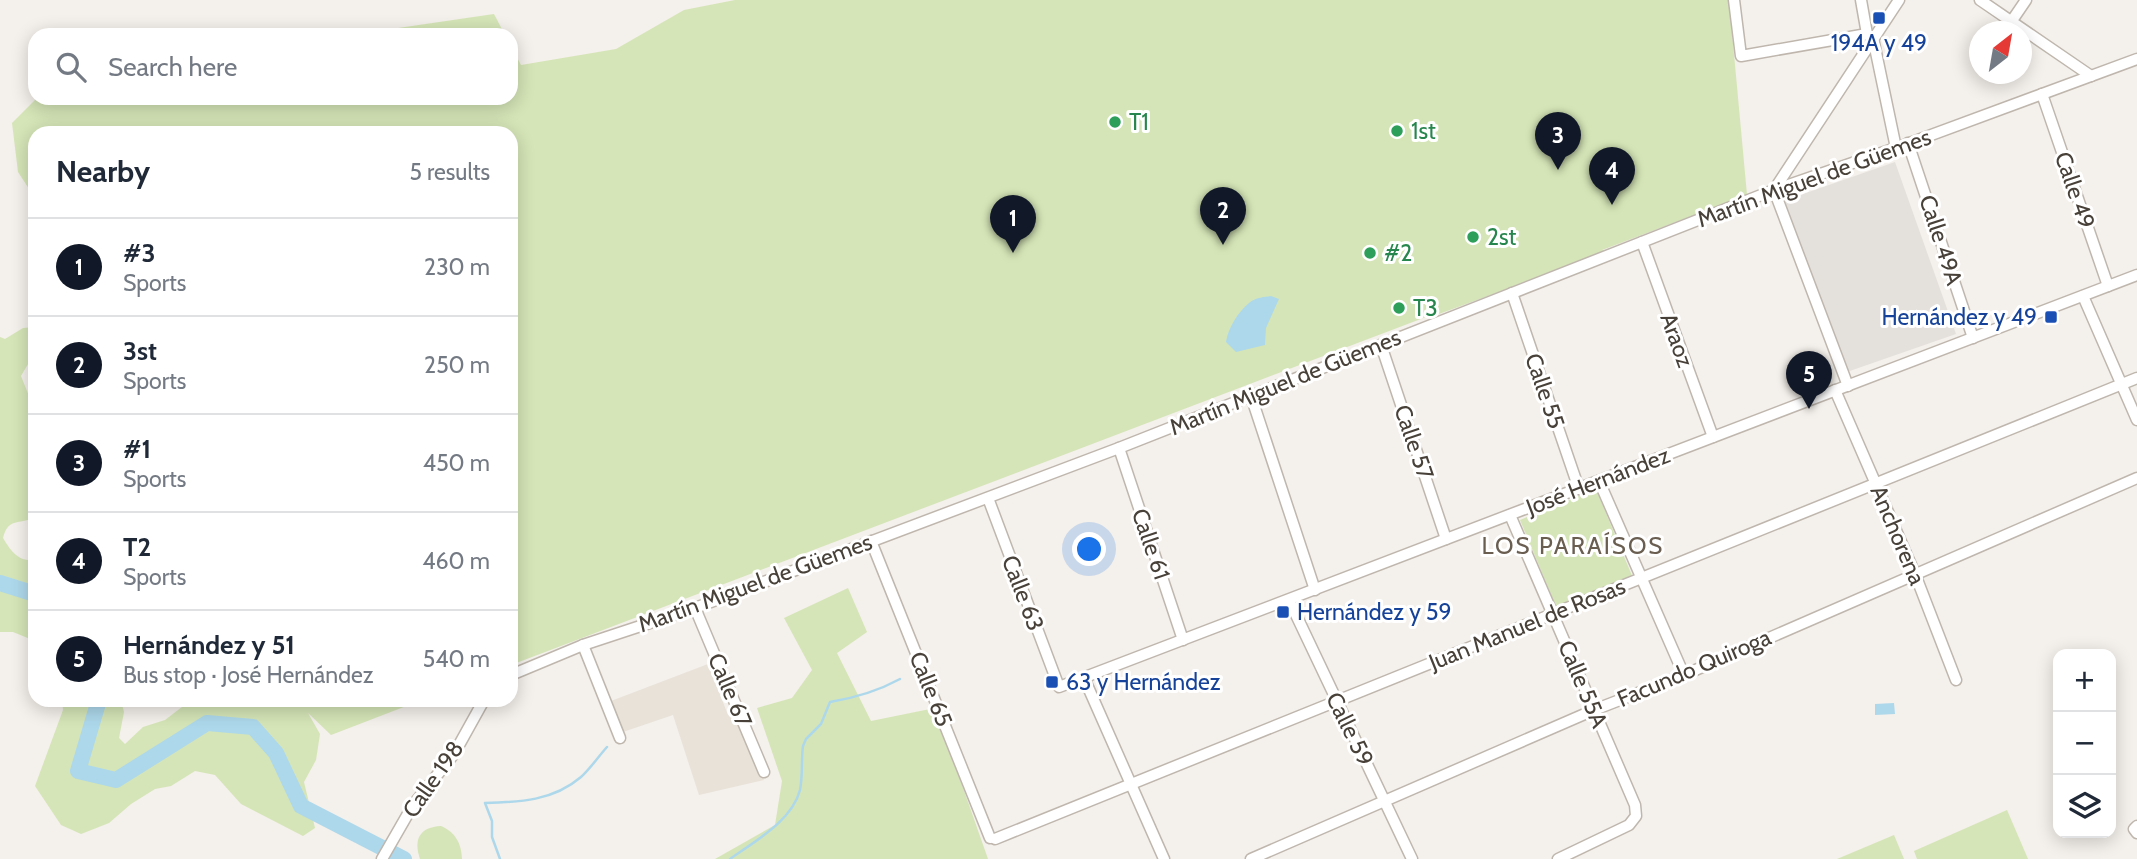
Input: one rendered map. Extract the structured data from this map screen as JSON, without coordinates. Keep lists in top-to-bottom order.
{
  "streets": {
    "street": [
      "Martín Miguel de Güemes",
      "Calle 49",
      "Calle 49A",
      "Araoz",
      "Calle 55",
      "Calle 57",
      "José Hernández",
      "Anchorena",
      "Calle 61",
      "Calle 63",
      "Juan Manuel de Rosas",
      "Facundo Quiroga",
      "Calle 55A",
      "Calle 65",
      "Calle 67",
      "Calle 59",
      "Calle 198"
    ]
  },
  "crossings": [
    ["Martín Miguel de Güemes", "Calle 49"],
    ["Martín Miguel de Güemes", "Calle 49A"],
    ["Martín Miguel de Güemes", "Araoz"],
    ["Martín Miguel de Güemes", "Calle 55"],
    ["Martín Miguel de Güemes", "Calle 57"],
    ["Martín Miguel de Güemes", "Calle 61"],
    ["Martín Miguel de Güemes", "Calle 63"],
    ["Martín Miguel de Güemes", "Calle 65"],
    ["Martín Miguel de Güemes", "Calle 67"],
    ["Calle 49", "José Hernández"],
    ["Calle 49A", "José Hernández"],
    ["Araoz", "José Hernández"],
    ["Calle 55", "José Hernández"],
    ["Calle 57", "José Hernández"],
    ["José Hernández", "Anchorena"],
    ["José Hernández", "Calle 61"],
    ["José Hernández", "Calle 63"],
    ["José Hernández", "Calle 55A"],
    ["José Hernández", "Calle 59"],
    ["Anchorena", "Juan Manuel de Rosas"],
    ["Anchorena", "Facundo Quiroga"],
    ["Juan Manuel de Rosas", "Calle 55A"],
    ["Juan Manuel de Rosas", "Calle 65"],
    ["Juan Manuel de Rosas", "Calle 59"],
    ["Facundo Quiroga", "Calle 55A"],
    ["Facundo Quiroga", "Calle 59"]
  ],
  "districts": ["LOS PARAÍSOS"],
  "places": {
    "transit": [
      "194A y 49",
      "Hernández y 49",
      "Hernández y 59",
      "63 y Hernández"
    ],
    "other": [
      "T1",
      "1st",
      "2st",
      "#2",
      "T3"
    ]
  },
  "north": "top right",
  "page": {
    "search": "Search here",
    "pins": [
      "3",
      "4",
      "2",
      "1",
      "5"
    ],
    "heading": ["Nearby", "5 results"],
    "list": [
      {
        "mark": "1",
        "name": "#3",
        "note": "Sports",
        "value": "230 m"
      },
      {
        "mark": "2",
        "name": "3st",
        "note": "Sports",
        "value": "250 m"
      },
      {
        "mark": "3",
        "name": "#1",
        "note": "Sports",
        "value": "450 m"
      },
      {
        "mark": "4",
        "name": "T2",
        "note": "Sports",
        "value": "460 m"
      },
      {
        "mark": "5",
        "name": "Hernández y 51",
        "note": "Bus stop · José Hernández",
        "value": "540 m"
      }
    ],
    "map_buttons": ["+", "−"]
  }
}
